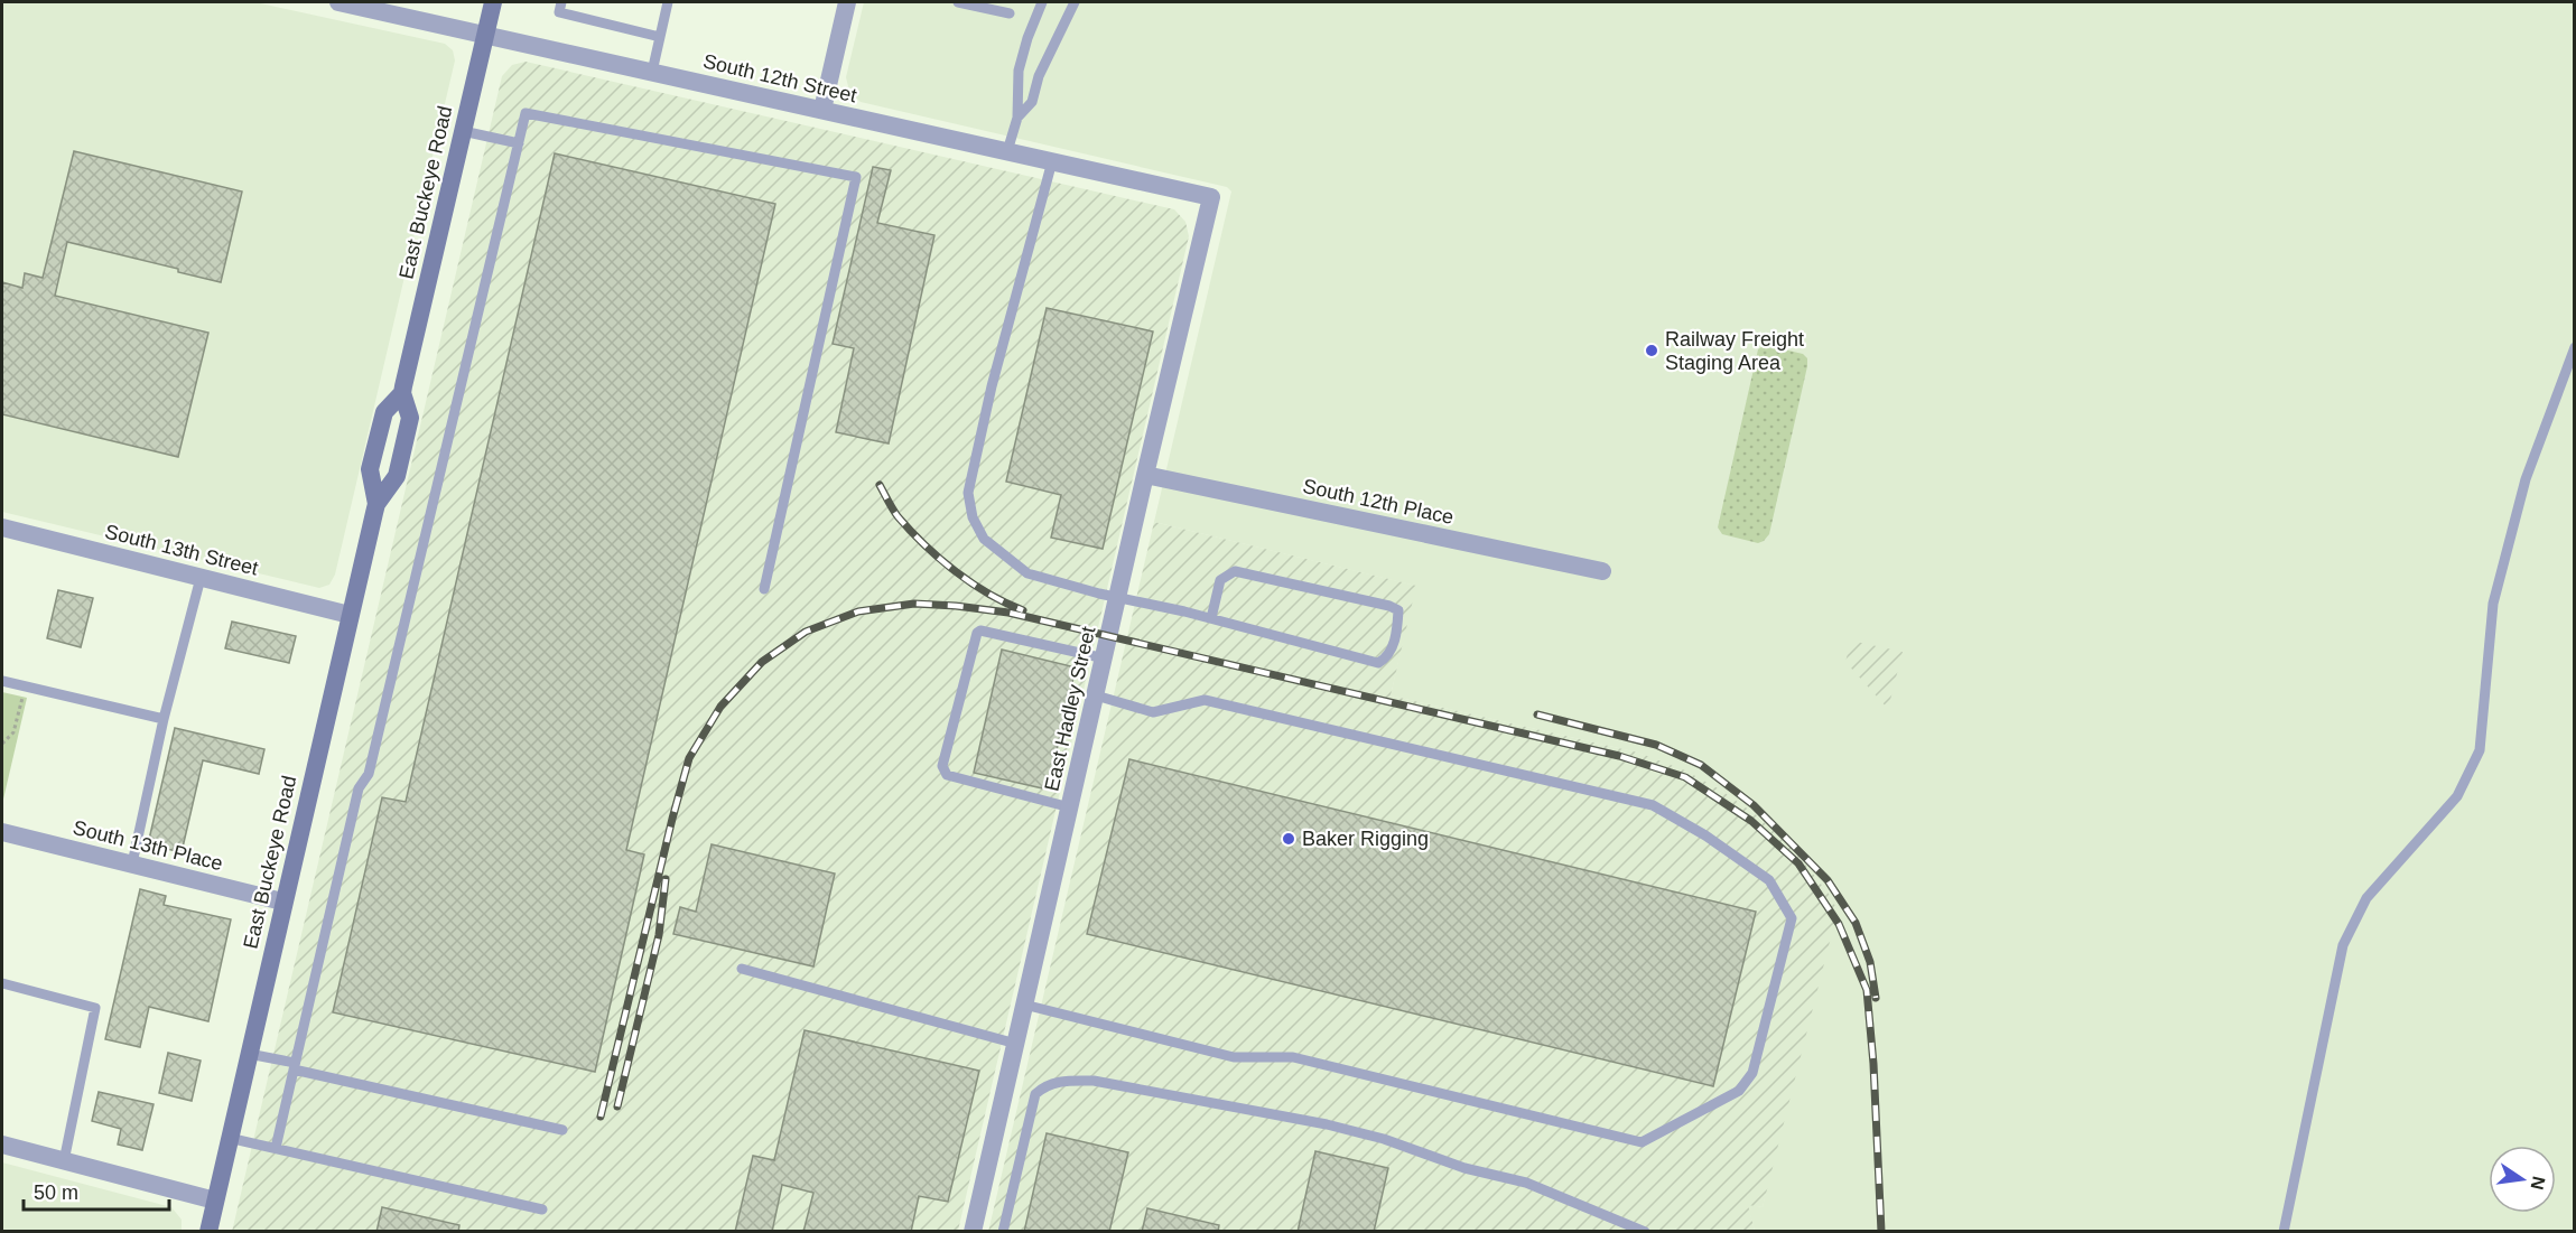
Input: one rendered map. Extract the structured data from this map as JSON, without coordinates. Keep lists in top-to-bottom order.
{
  "streets": {
    "main road": ["East Buckeye Road"],
    "street": [
      "South 12th Street",
      "South 12th Place",
      "South 13th Street",
      "East Hadley Street",
      "South 13th Place"
    ]
  },
  "crossings": [
    ["South 12th Street", "East Buckeye Road"],
    ["South 12th Street", "East Hadley Street"],
    ["East Buckeye Road", "South 13th Street"],
    ["East Buckeye Road", "South 13th Place"],
    ["South 12th Place", "East Hadley Street"]
  ],
  "places": ["Railway Freight Staging Area", "Baker Rigging"],
  "scale_bar": "50 m",
  "north": "right"
}
